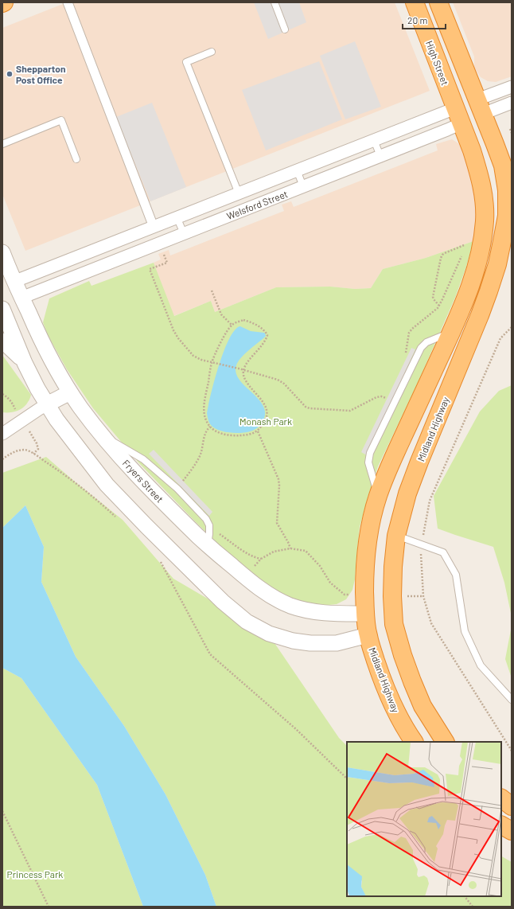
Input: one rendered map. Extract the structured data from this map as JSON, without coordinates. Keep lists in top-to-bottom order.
{
  "streets": {
    "highway": ["High Street", "Welsford Street", "Midland Highway"],
    "street": ["Fryers Street"]
  },
  "crossings": [
    ["High Street", "Welsford Street"],
    ["High Street", "Midland Highway"],
    ["Welsford Street", "Midland Highway"],
    ["Welsford Street", "Fryers Street"],
    ["Midland Highway", "Fryers Street"]
  ],
  "parks": ["Monash Park", "Princess Park"],
  "places": ["Shepparton Post Office"],
  "scale_bar": "20 m"
}
